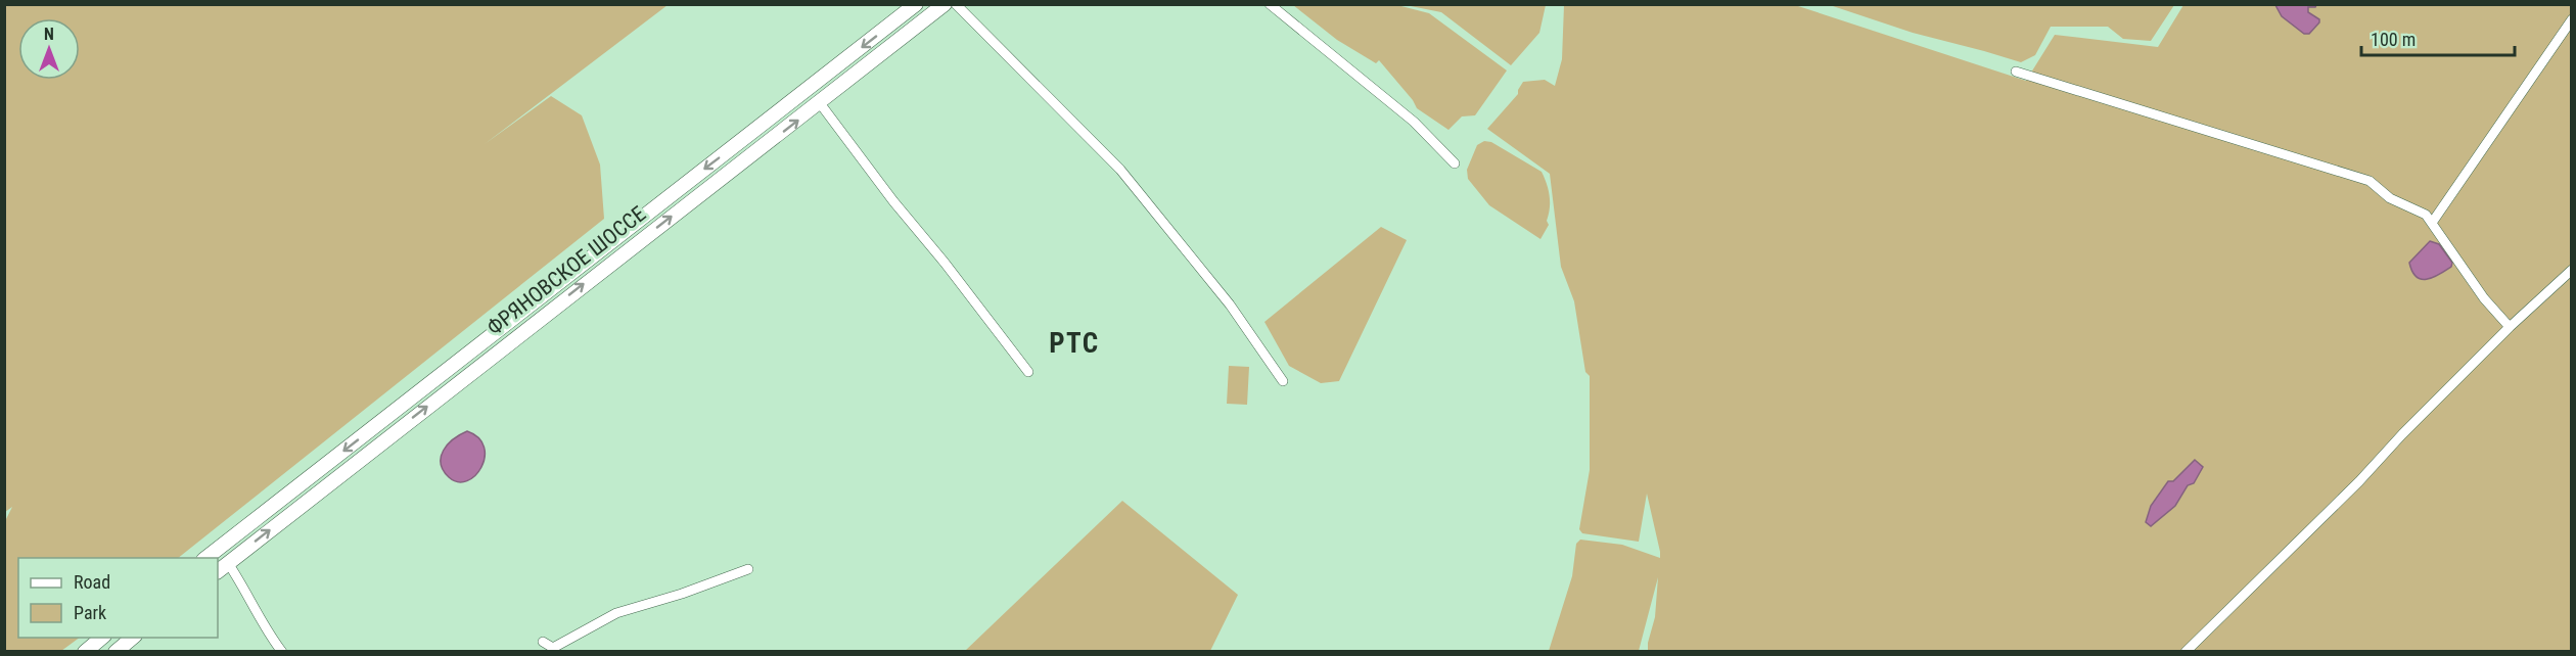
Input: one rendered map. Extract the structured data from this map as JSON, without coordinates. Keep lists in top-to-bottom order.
{
  "streets": {
    "main road": ["ФРЯНОВСКОЕ ШОССЕ"]
  },
  "districts": ["РТС"],
  "legend": ["Road", "Park"],
  "scale_bar": "100 m",
  "north": "top"
}
